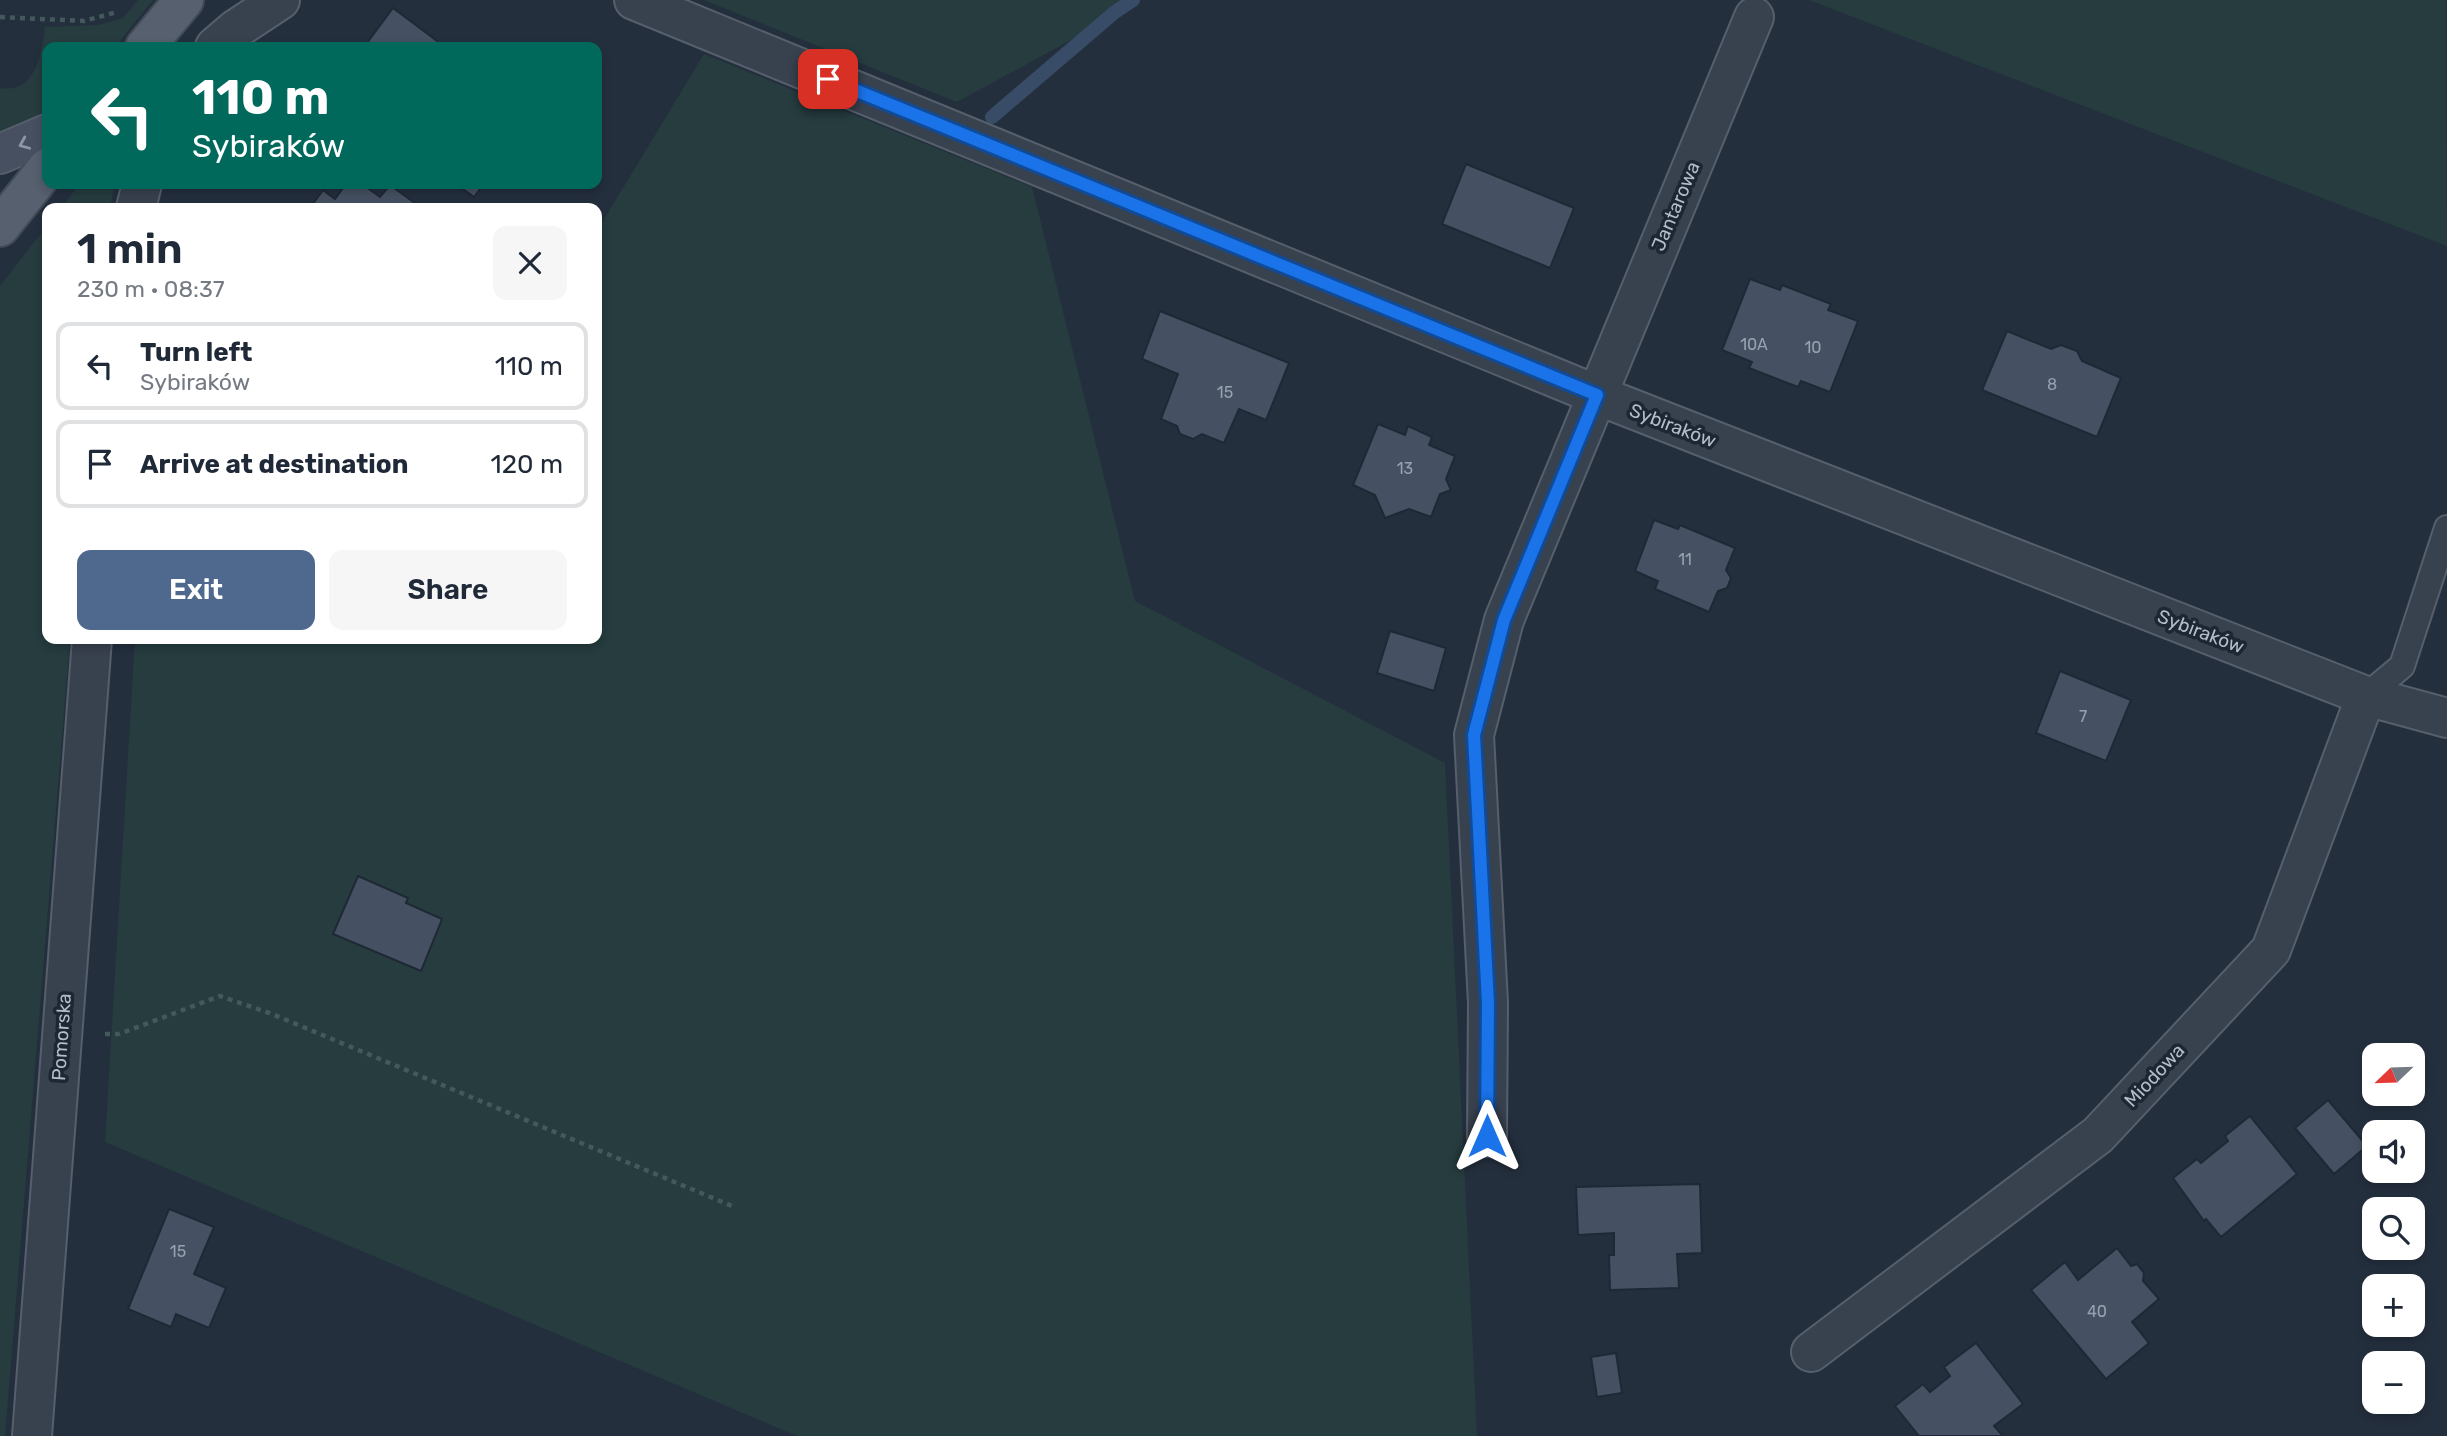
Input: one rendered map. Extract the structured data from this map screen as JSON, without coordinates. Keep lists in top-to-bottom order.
{
  "streets": {
    "street": [
      "Jantarowa",
      "Sybiraków",
      "Pomorska",
      "Miodowa"
    ]
  },
  "crossings": [
    ["Jantarowa", "Sybiraków"],
    ["Sybiraków", "Miodowa"]
  ],
  "house_numbers": [
    "10A",
    "10",
    "8",
    "15",
    "13",
    "11",
    "7",
    "15",
    "40"
  ],
  "north": "bottom left",
  "page": {
    "turn": ["110 m", "Sybiraków"],
    "heading": ["1 min", "230 m · 08:37"],
    "list": [
      {
        "name": "Turn left",
        "note": "Sybiraków",
        "value": "110 m"
      },
      {
        "name": "Arrive at destination",
        "value": "120 m"
      }
    ],
    "buttons": ["Exit", "Share"],
    "map_buttons": ["+", "−"]
  }
}
